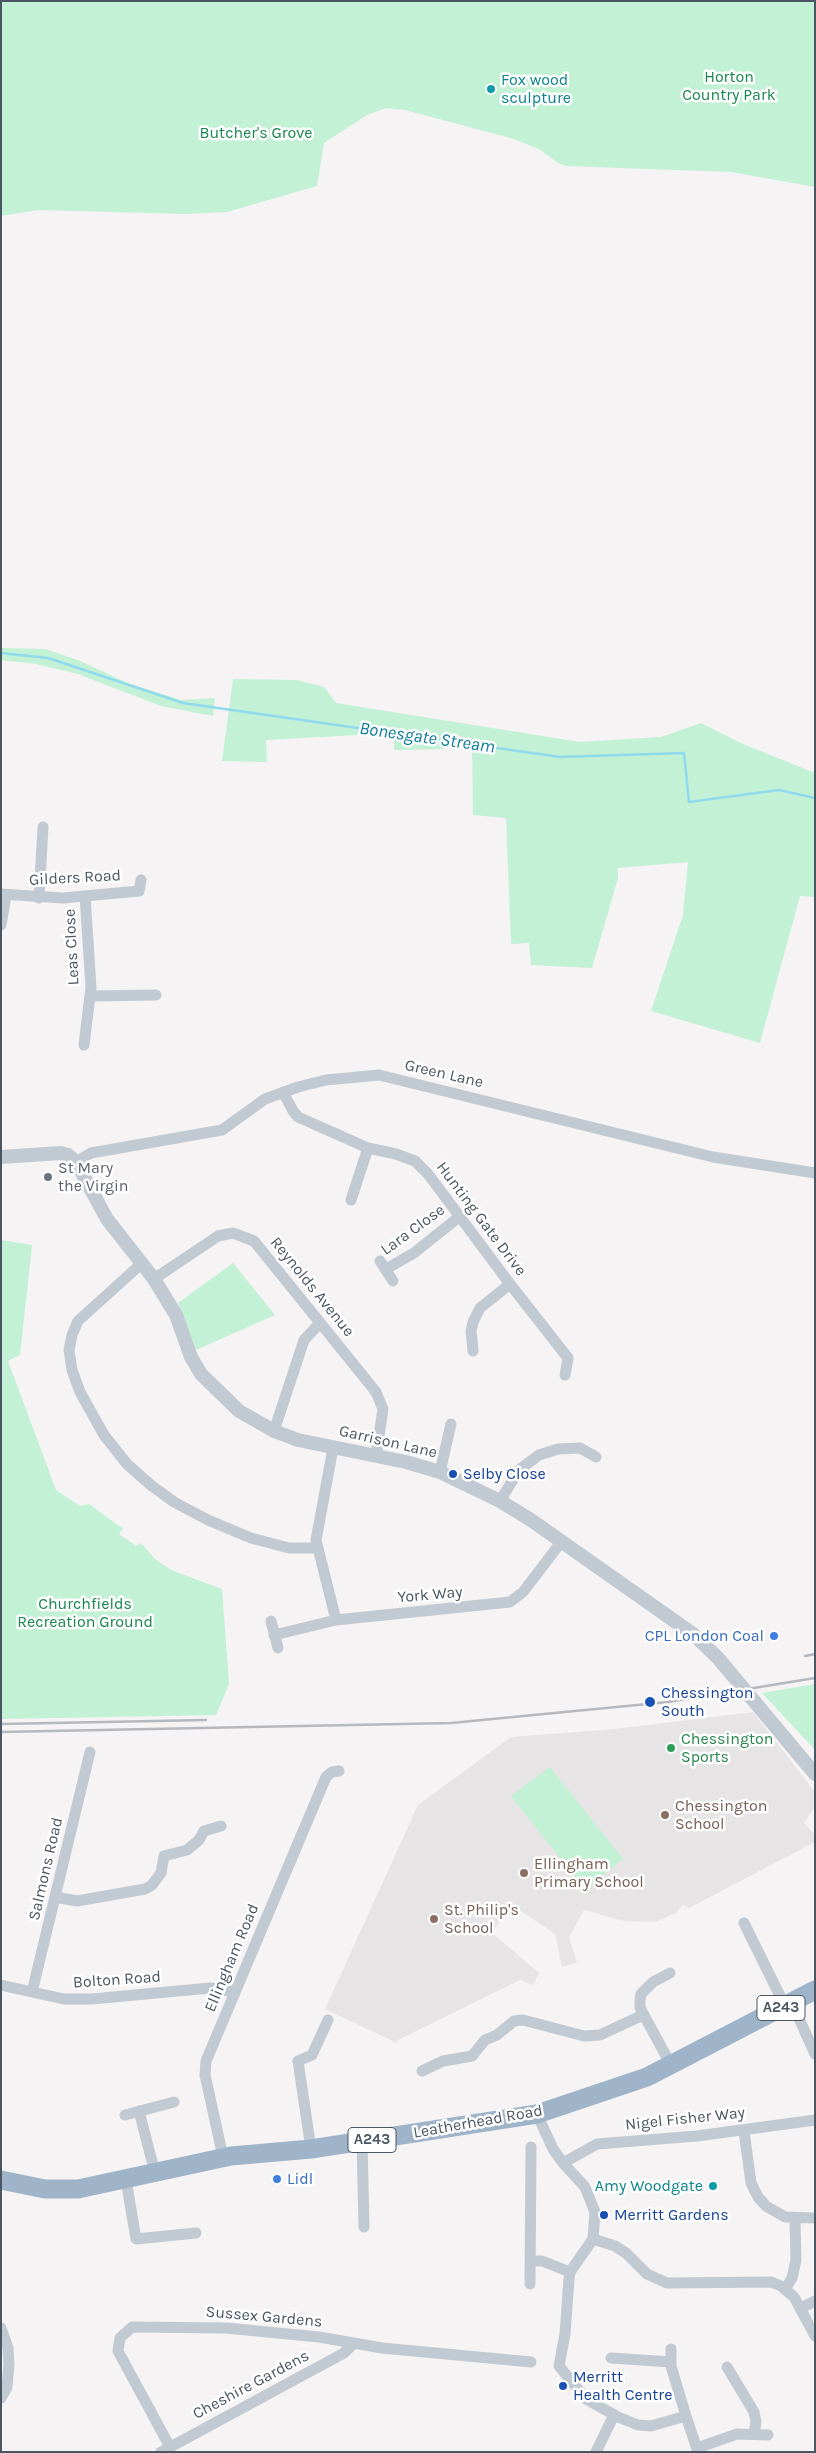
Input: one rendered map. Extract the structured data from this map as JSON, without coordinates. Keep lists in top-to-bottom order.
{
  "streets": {
    "highway": ["A243", "Leatherhead Road"],
    "street": [
      "Gilders Road",
      "Leas Close",
      "Green Lane",
      "Hunting Gate Drive",
      "Lara Close",
      "Reynolds Avenue",
      "Garrison Lane",
      "York Way",
      "Salmons Road",
      "Ellingham Road",
      "Bolton Road",
      "Nigel Fisher Way",
      "Sussex Gardens",
      "Cheshire Gardens"
    ]
  },
  "crossings": [
    ["Gilders Road", "Leas Close"],
    ["Green Lane", "Hunting Gate Drive"],
    ["Green Lane", "Garrison Lane"],
    ["Hunting Gate Drive", "Lara Close"],
    ["Reynolds Avenue", "Garrison Lane"],
    ["Garrison Lane", "York Way"],
    ["Salmons Road", "Bolton Road"],
    ["Ellingham Road", "Bolton Road"],
    ["Ellingham Road", "Leatherhead Road"],
    ["Sussex Gardens", "Cheshire Gardens"]
  ],
  "water": ["Bonesgate Stream"],
  "parks": ["Horton Country Park", "Butcher's Grove", "Churchfields Recreation Ground"],
  "places": [
    "Fox wood sculpture",
    "St Mary the Virgin",
    "Selby Close",
    "CPL London Coal",
    "Chessington South",
    "Chessington Sports",
    "Chessington School",
    "Ellingham Primary School",
    "St. Philip's School",
    "Lidl",
    "Amy Woodgate",
    "Merritt Gardens",
    "Merritt Health Centre"
  ]
}
